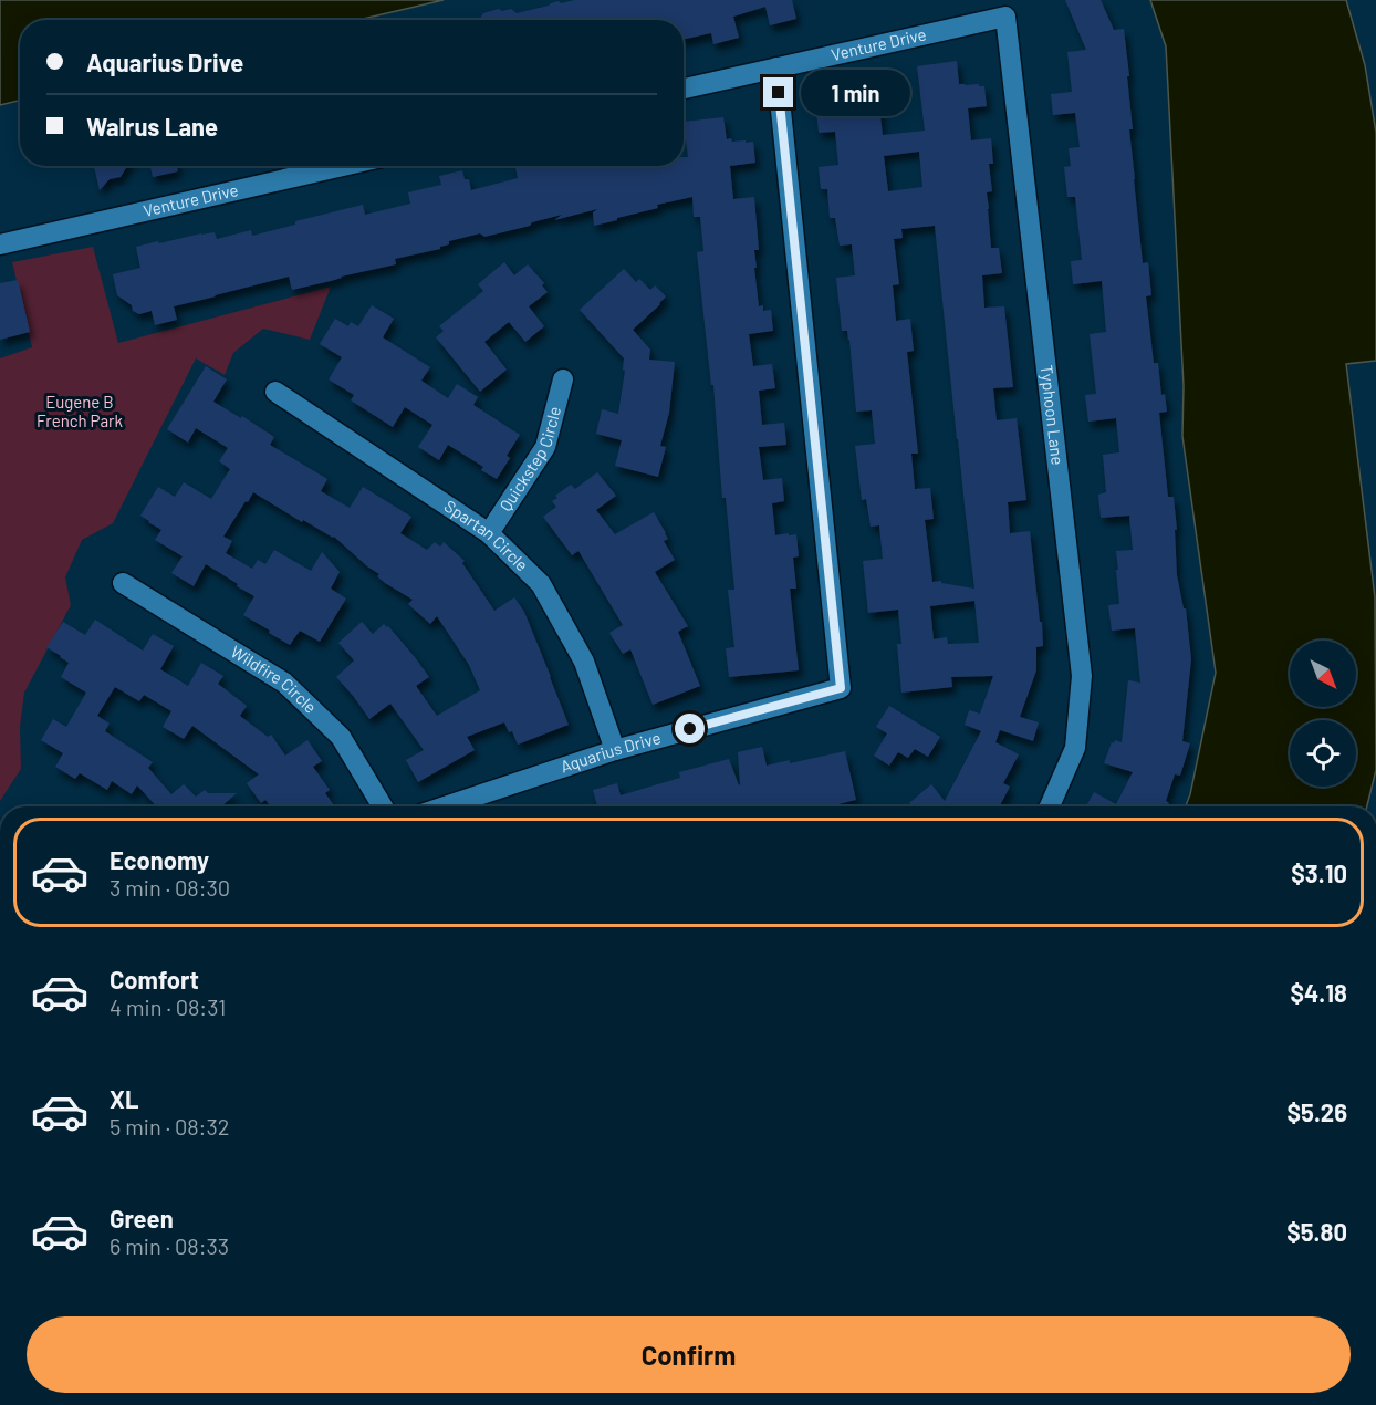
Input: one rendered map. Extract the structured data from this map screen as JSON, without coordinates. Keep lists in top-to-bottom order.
{
  "streets": {
    "street": [
      "Venture Drive",
      "Typhoon Lane",
      "Quickstep Circle",
      "Spartan Circle",
      "Wildfire Circle",
      "Aquarius Drive"
    ]
  },
  "crossings": [
    ["Venture Drive", "Typhoon Lane"],
    ["Venture Drive", "Aquarius Drive"],
    ["Quickstep Circle", "Spartan Circle"],
    ["Spartan Circle", "Aquarius Drive"]
  ],
  "parks": ["Eugene B French Park"],
  "north": "bottom right",
  "page": {
    "banner": ["Aquarius Drive", "Walrus Lane"],
    "bubble": "1 min",
    "list": [
      {
        "name": "Economy",
        "note": "3 min · 08:30",
        "value": "$3.10"
      },
      {
        "name": "Comfort",
        "note": "4 min · 08:31",
        "value": "$4.18"
      },
      {
        "name": "XL",
        "note": "5 min · 08:32",
        "value": "$5.26"
      },
      {
        "name": "Green",
        "note": "6 min · 08:33",
        "value": "$5.80"
      }
    ],
    "buttons": "Confirm"
  }
}
